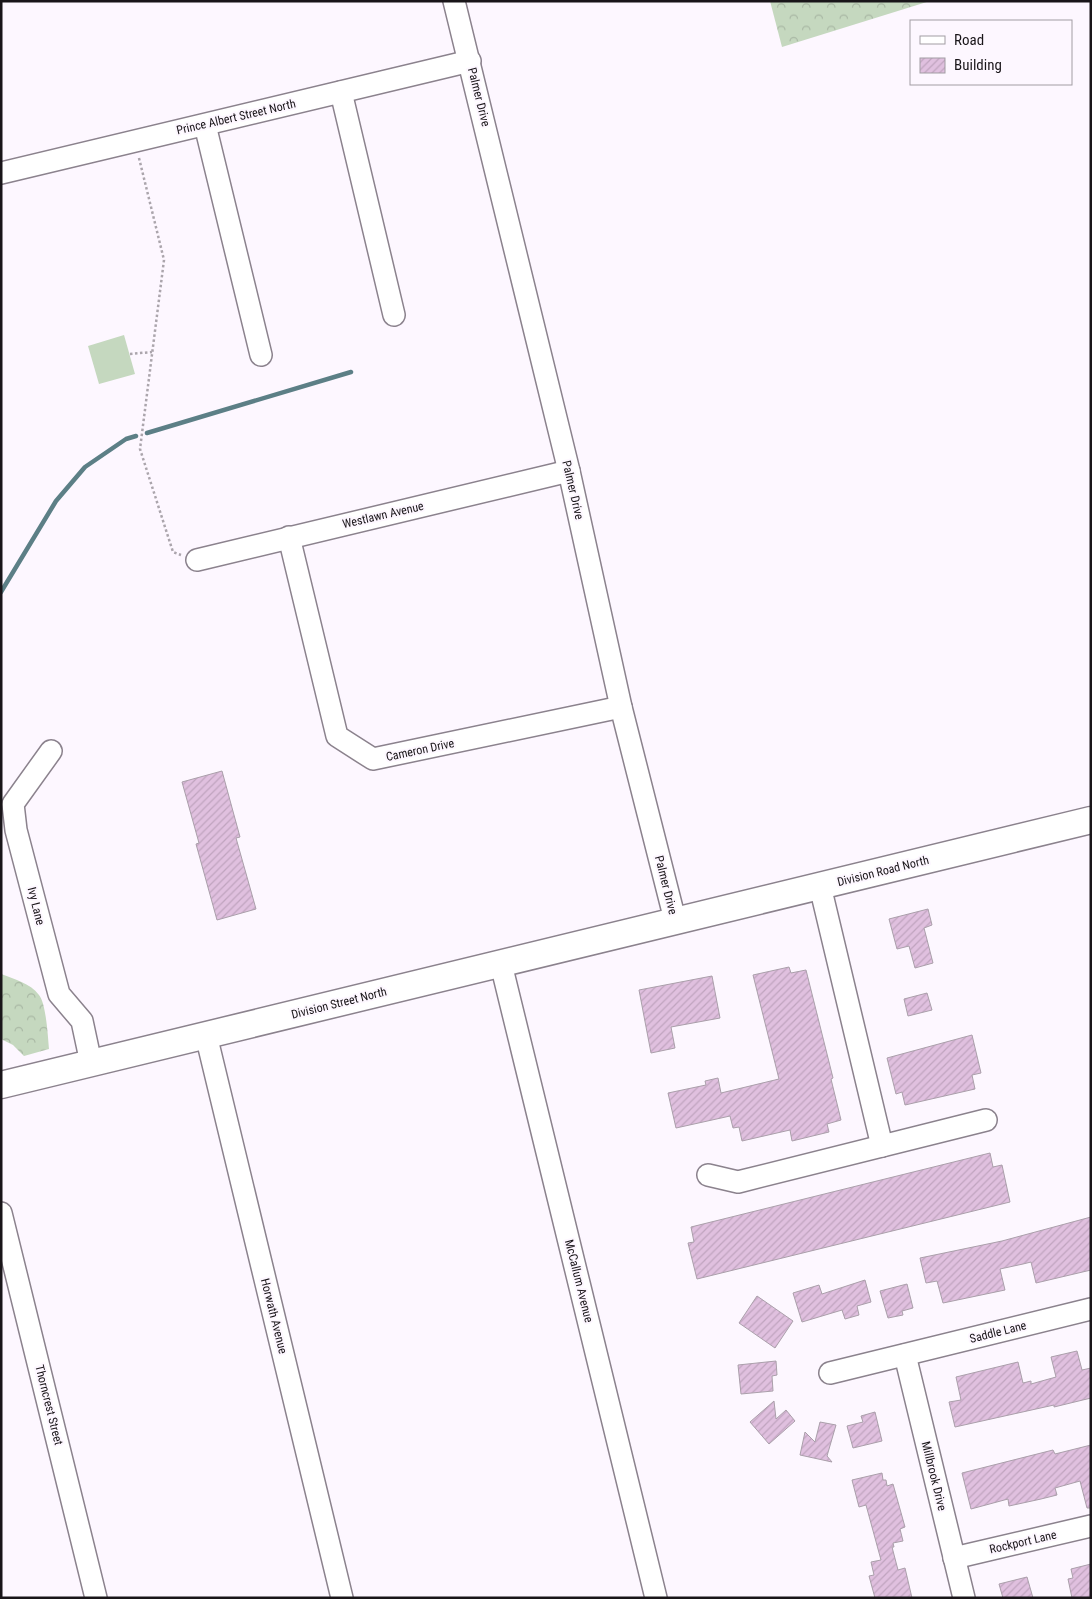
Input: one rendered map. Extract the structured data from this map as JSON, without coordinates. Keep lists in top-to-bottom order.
{
  "streets": {
    "main road": ["Division Road North", "Division Street North"],
    "street": [
      "Palmer Drive",
      "Prince Albert Street North",
      "Westlawn Avenue",
      "Cameron Drive",
      "Ivy Lane",
      "McCallum Avenue",
      "Horwath Avenue",
      "Saddle Lane",
      "Thorncrest Street",
      "Millbrook Drive",
      "Rockport Lane"
    ]
  },
  "crossings": [
    ["Palmer Drive", "Prince Albert Street North"],
    ["Palmer Drive", "Westlawn Avenue"],
    ["Palmer Drive", "Cameron Drive"],
    ["Palmer Drive", "Division Road North"],
    ["Palmer Drive", "Division Street North"],
    ["Westlawn Avenue", "Cameron Drive"],
    ["Division Road North", "Division Street North"],
    ["Ivy Lane", "Division Street North"],
    ["Division Street North", "McCallum Avenue"],
    ["Division Street North", "Horwath Avenue"],
    ["Saddle Lane", "Millbrook Drive"],
    ["Millbrook Drive", "Rockport Lane"]
  ],
  "legend": ["Road", "Building"]
}
